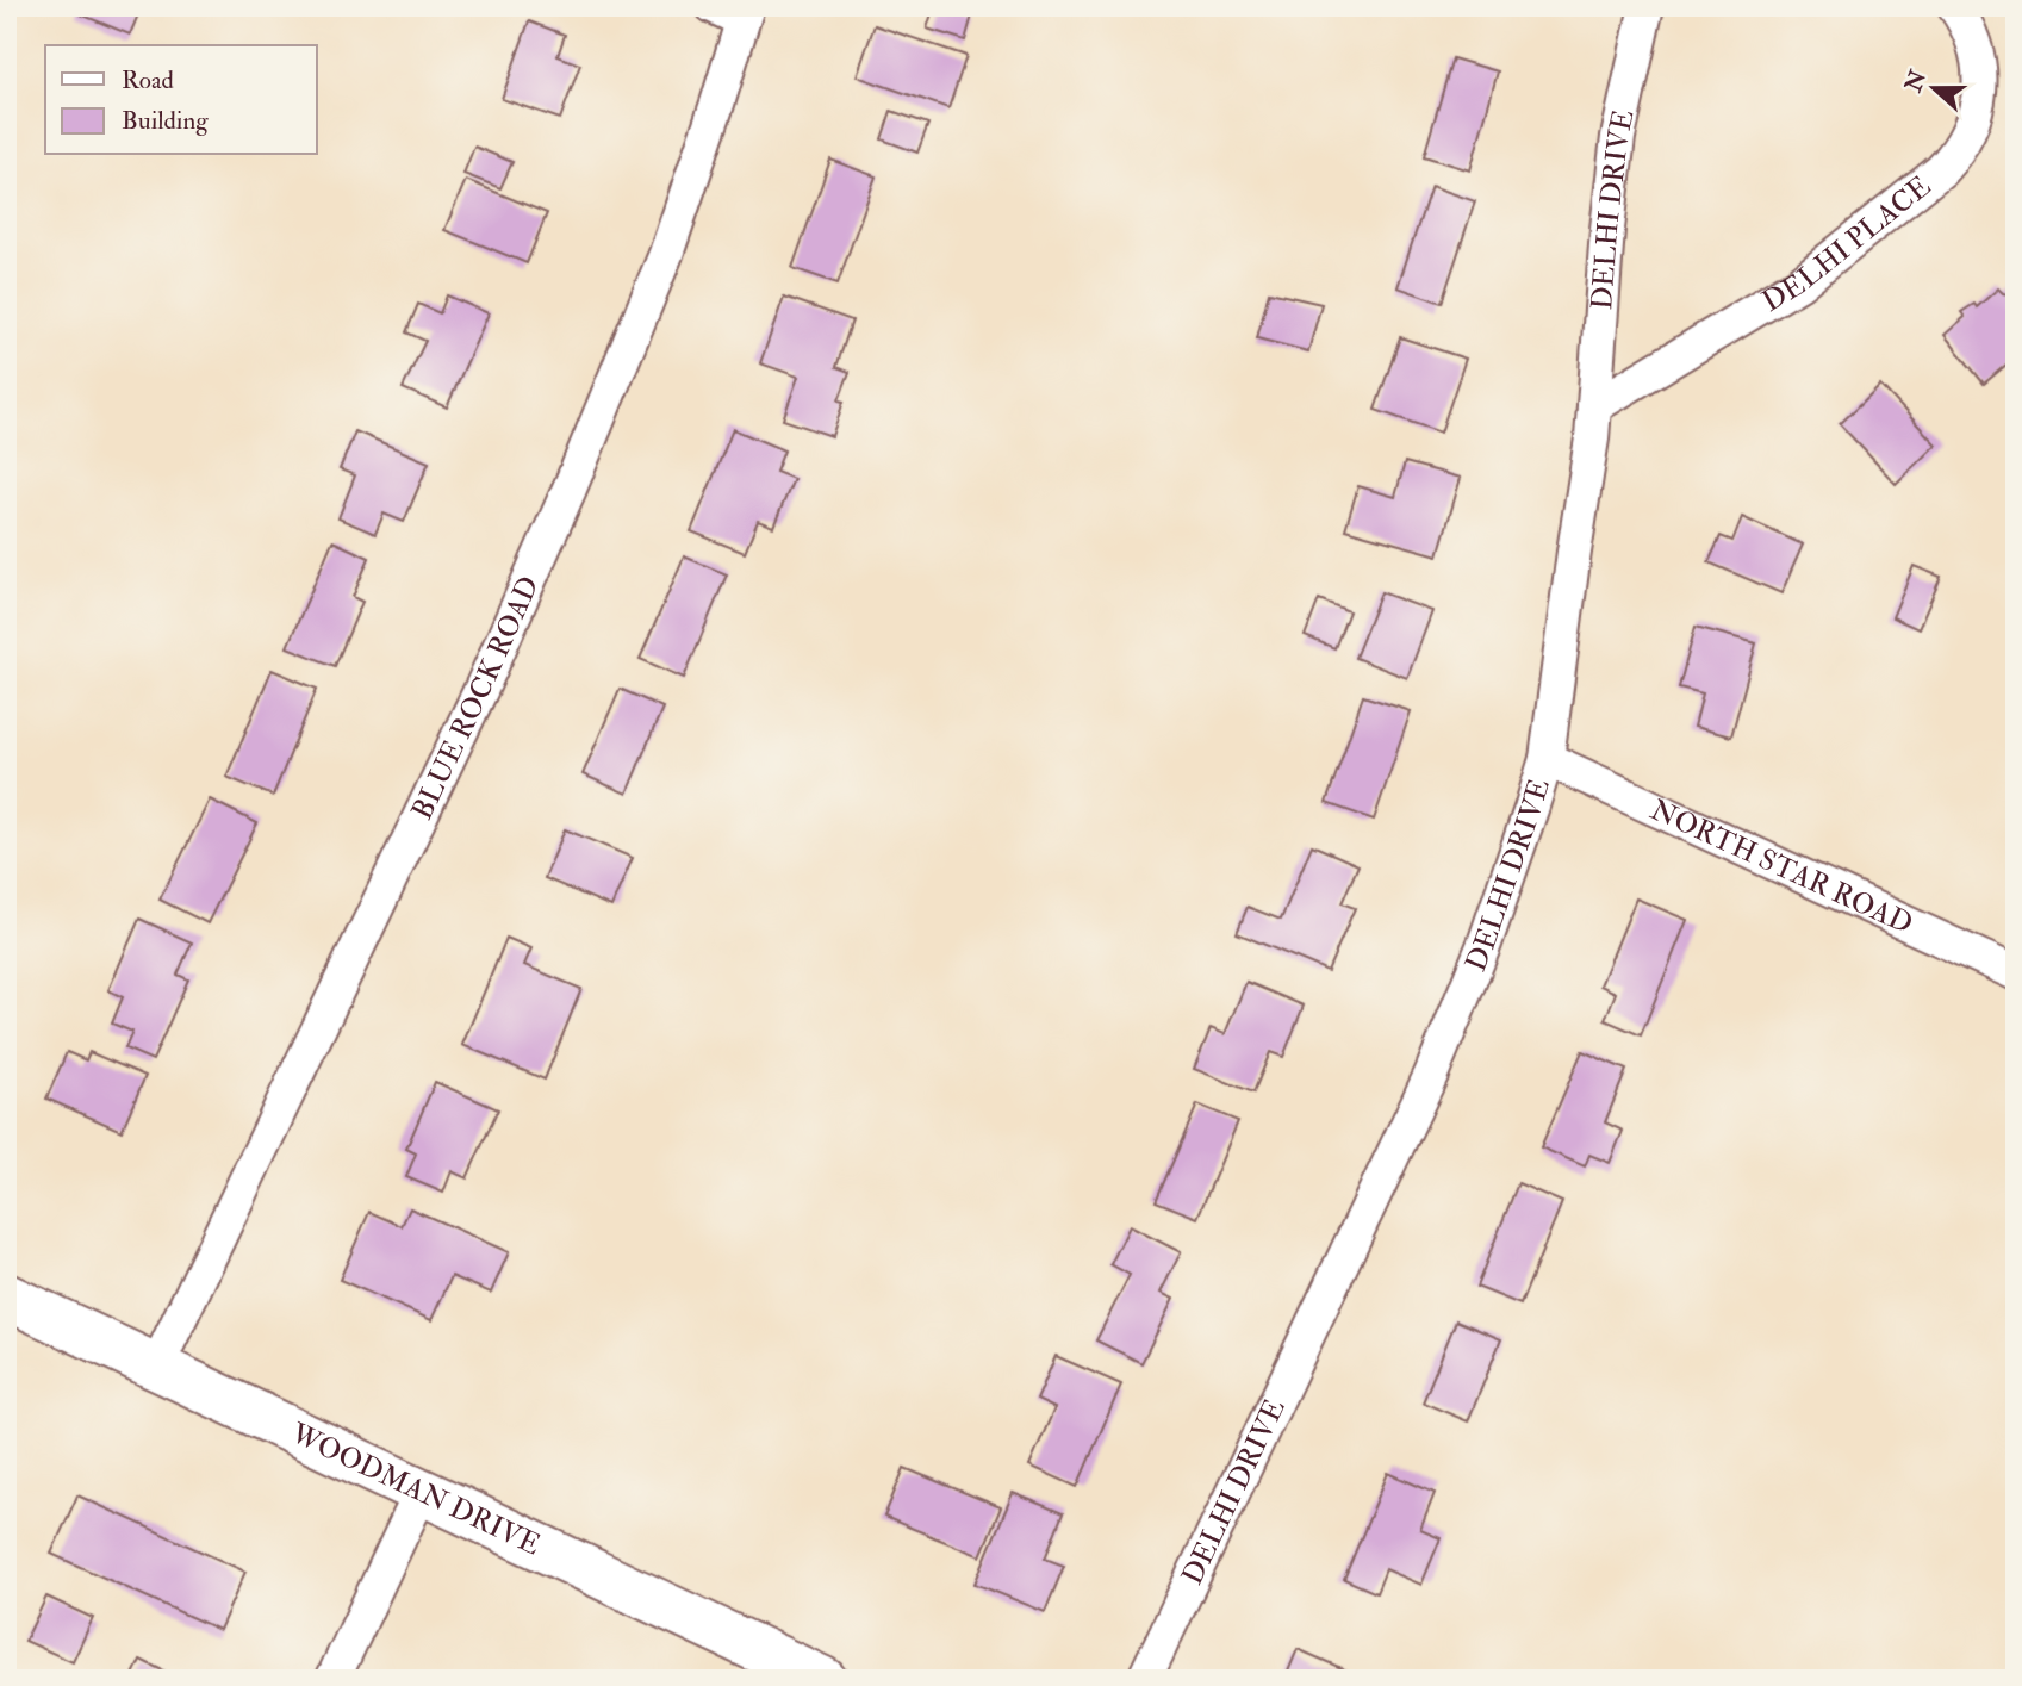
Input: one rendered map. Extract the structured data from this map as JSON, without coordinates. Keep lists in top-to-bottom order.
{
  "streets": {
    "main road": ["WOODMAN DRIVE"],
    "street": [
      "DELHI DRIVE",
      "DELHI PLACE",
      "BLUE ROCK ROAD",
      "NORTH STAR ROAD"
    ]
  },
  "crossings": [
    ["DELHI DRIVE", "DELHI PLACE"],
    ["DELHI DRIVE", "NORTH STAR ROAD"],
    ["BLUE ROCK ROAD", "WOODMAN DRIVE"]
  ],
  "legend": ["Road", "Building"],
  "north": "left"
}
